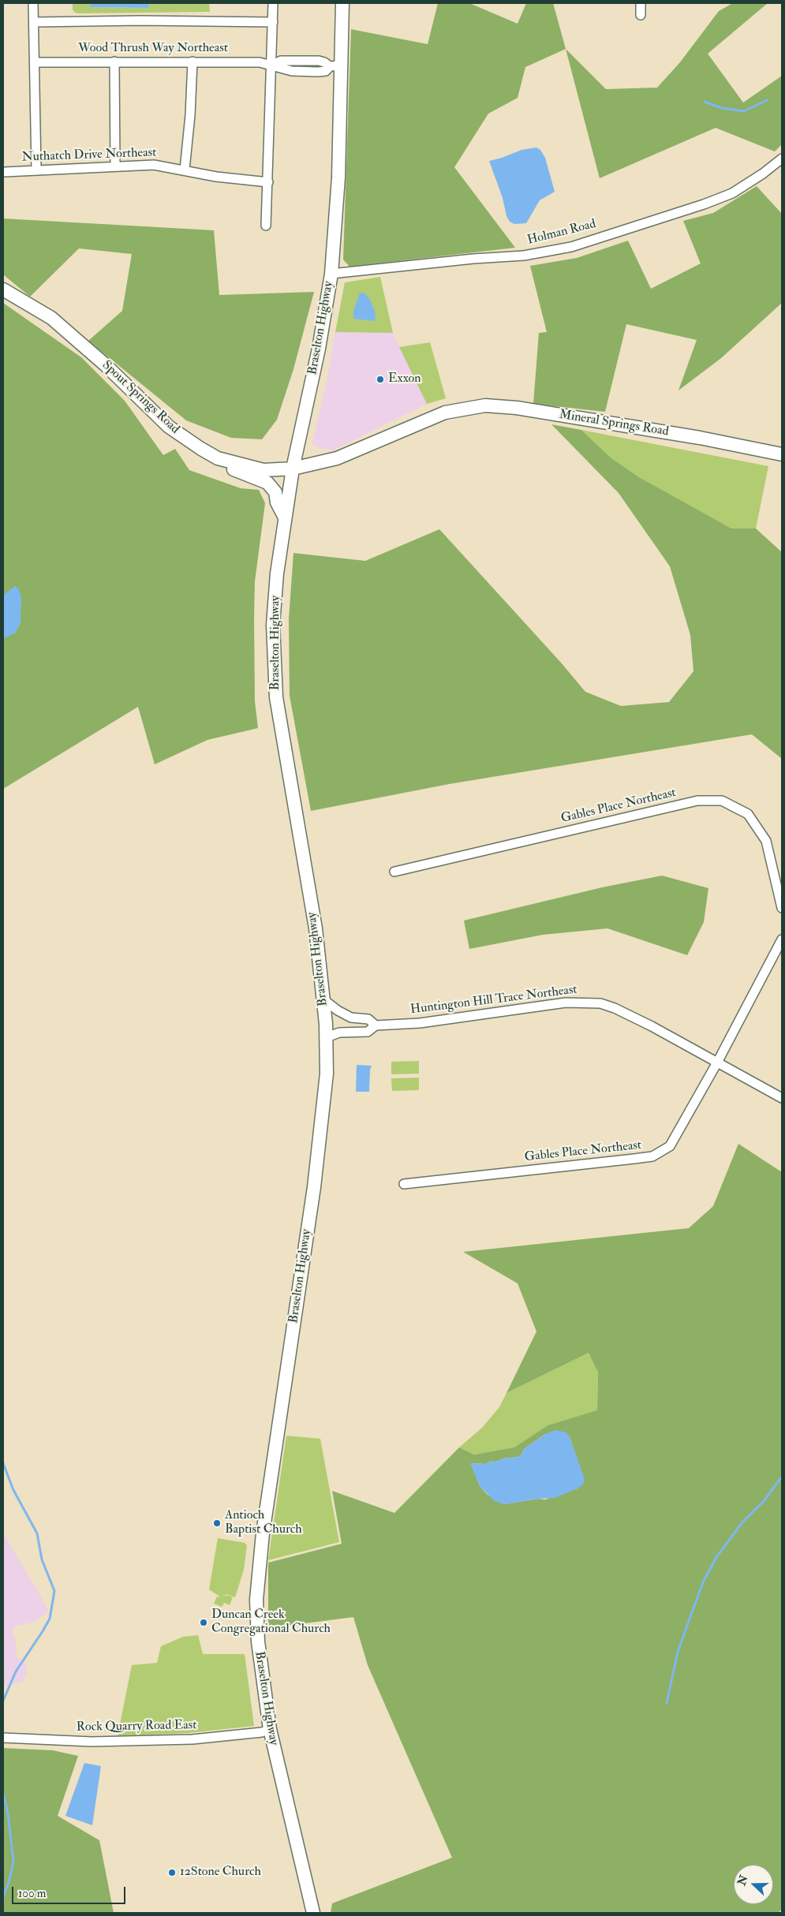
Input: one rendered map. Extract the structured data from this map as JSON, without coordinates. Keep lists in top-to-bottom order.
{
  "streets": {
    "main road": ["Braselton Highway", "Spout Springs Road", "Mineral Springs Road"],
    "street": [
      "Wood Thrush Way Northeast",
      "Nuthatch Drive Northeast",
      "Holman Road",
      "Gables Place Northeast",
      "Huntington Hill Trace Northeast",
      "Rock Quarry Road East"
    ]
  },
  "crossings": [
    ["Holman Road", "Braselton Highway"],
    ["Braselton Highway", "Spout Springs Road"],
    ["Braselton Highway", "Mineral Springs Road"],
    ["Braselton Highway", "Huntington Hill Trace Northeast"],
    ["Braselton Highway", "Rock Quarry Road East"],
    ["Spout Springs Road", "Mineral Springs Road"],
    ["Gables Place Northeast", "Huntington Hill Trace Northeast"]
  ],
  "places": [
    "Exxon",
    "Antioch Baptist Church",
    "Duncan Creek Congregational Church",
    "12Stone Church"
  ],
  "scale_bar": "100 m",
  "north": "left"
}
